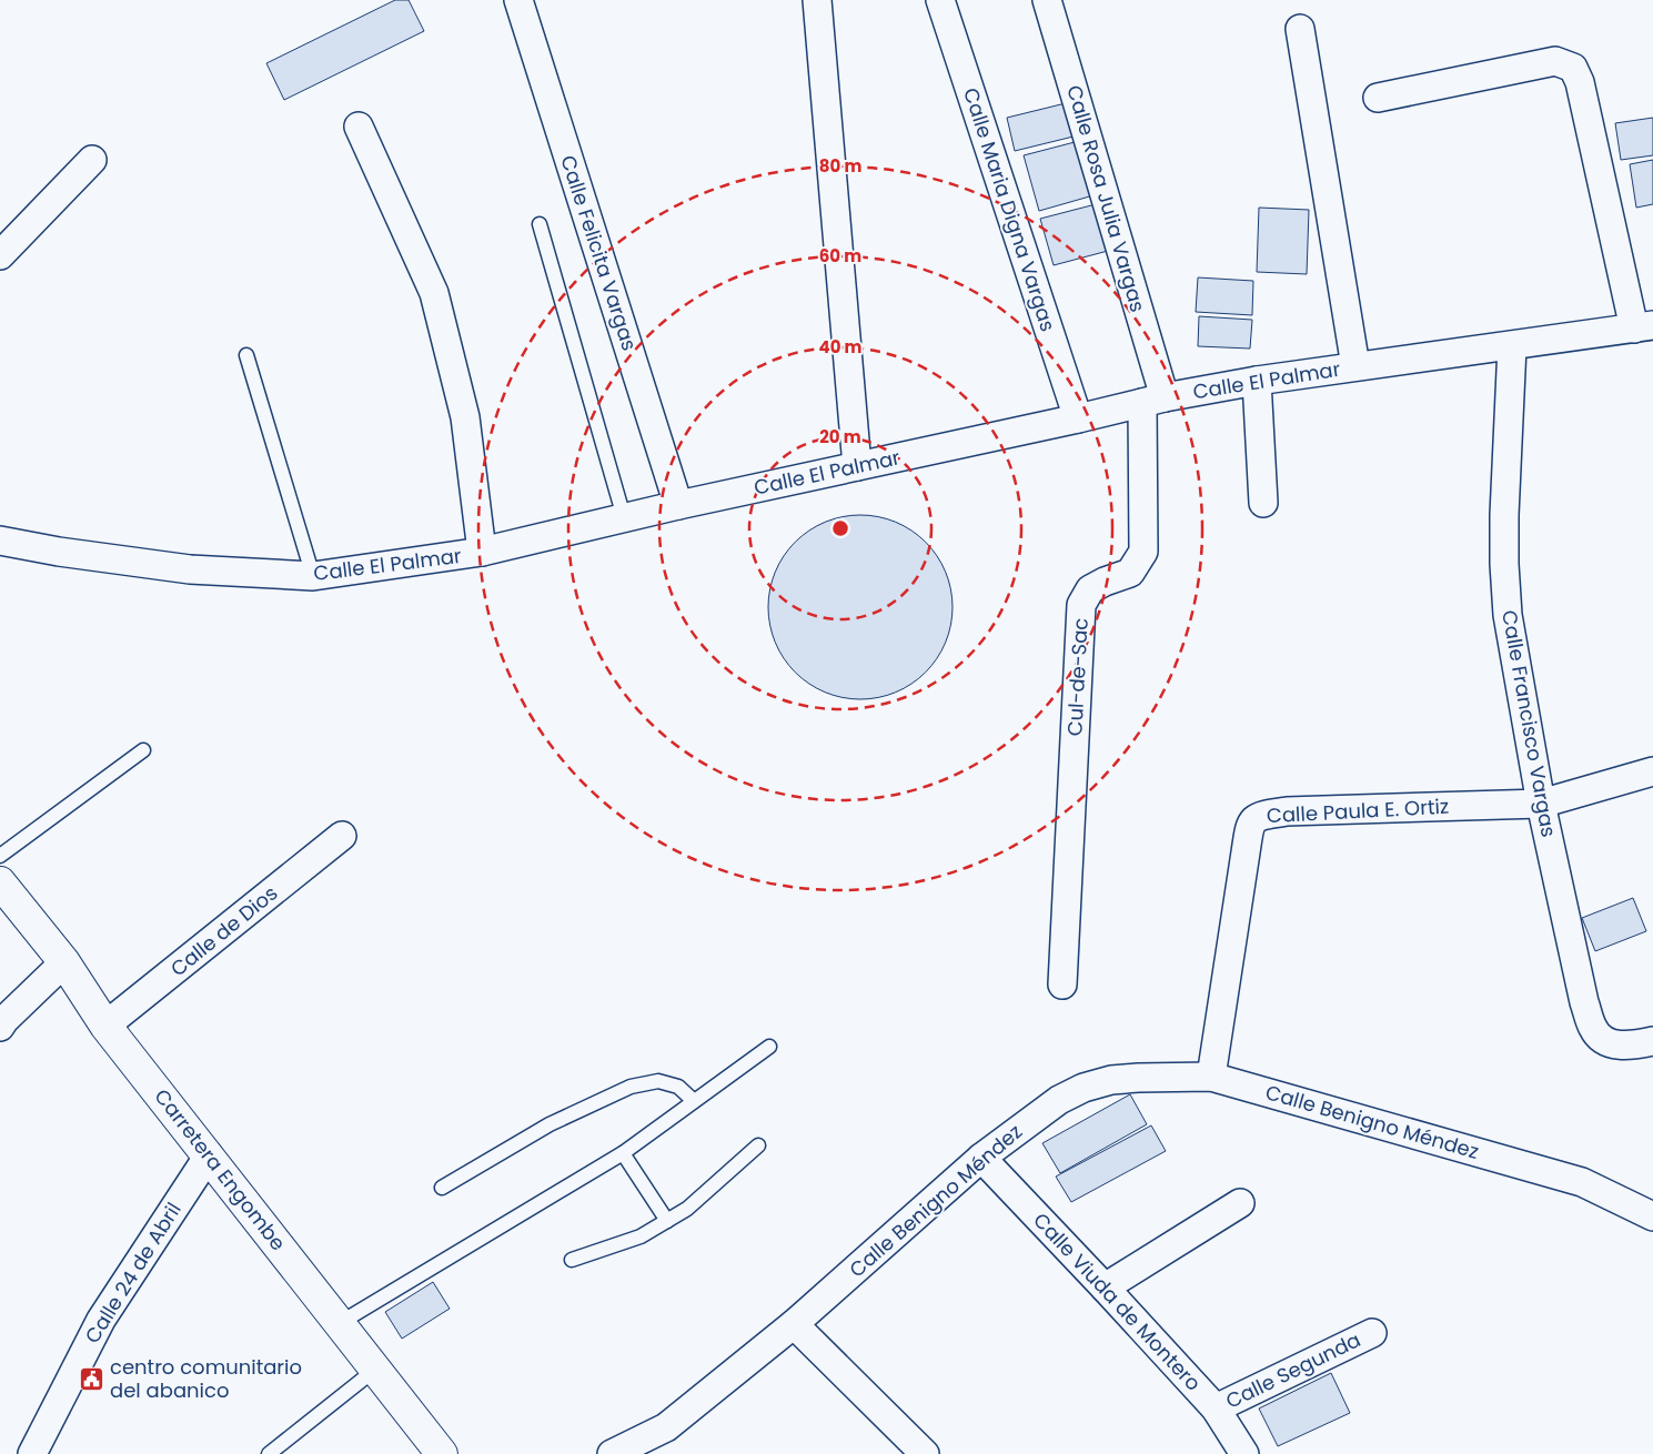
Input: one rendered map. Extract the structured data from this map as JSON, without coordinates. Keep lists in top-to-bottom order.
{
  "streets": {
    "street": [
      "Calle Rosa Julia Vargas",
      "Calle Maria Digna Vargas",
      "Calle Felicita Vargas",
      "Calle El Palmar",
      "Cul-de-Sac",
      "Calle Francisco Vargas",
      "Calle Paula E. Ortiz",
      "Calle de Dios",
      "Calle Benigno Méndez",
      "Carretera Engombe",
      "Calle 24 de Abril",
      "Calle Viuda de Montero",
      "Calle Segunda"
    ]
  },
  "crossings": [
    ["Calle Rosa Julia Vargas", "Calle El Palmar"],
    ["Calle Rosa Julia Vargas", "Cul-de-Sac"],
    ["Calle Maria Digna Vargas", "Calle El Palmar"],
    ["Calle Felicita Vargas", "Calle El Palmar"],
    ["Calle El Palmar", "Cul-de-Sac"],
    ["Calle El Palmar", "Calle Francisco Vargas"],
    ["Calle Francisco Vargas", "Calle Paula E. Ortiz"],
    ["Calle Paula E. Ortiz", "Calle Benigno Méndez"],
    ["Calle de Dios", "Carretera Engombe"],
    ["Calle Benigno Méndez", "Calle Viuda de Montero"],
    ["Carretera Engombe", "Calle 24 de Abril"],
    ["Calle Viuda de Montero", "Calle Segunda"]
  ],
  "places": {
    "public building": ["centro comunitario del abanico"]
  },
  "rings": [
    "80 m",
    "60 m",
    "40 m",
    "20 m"
  ]
}
